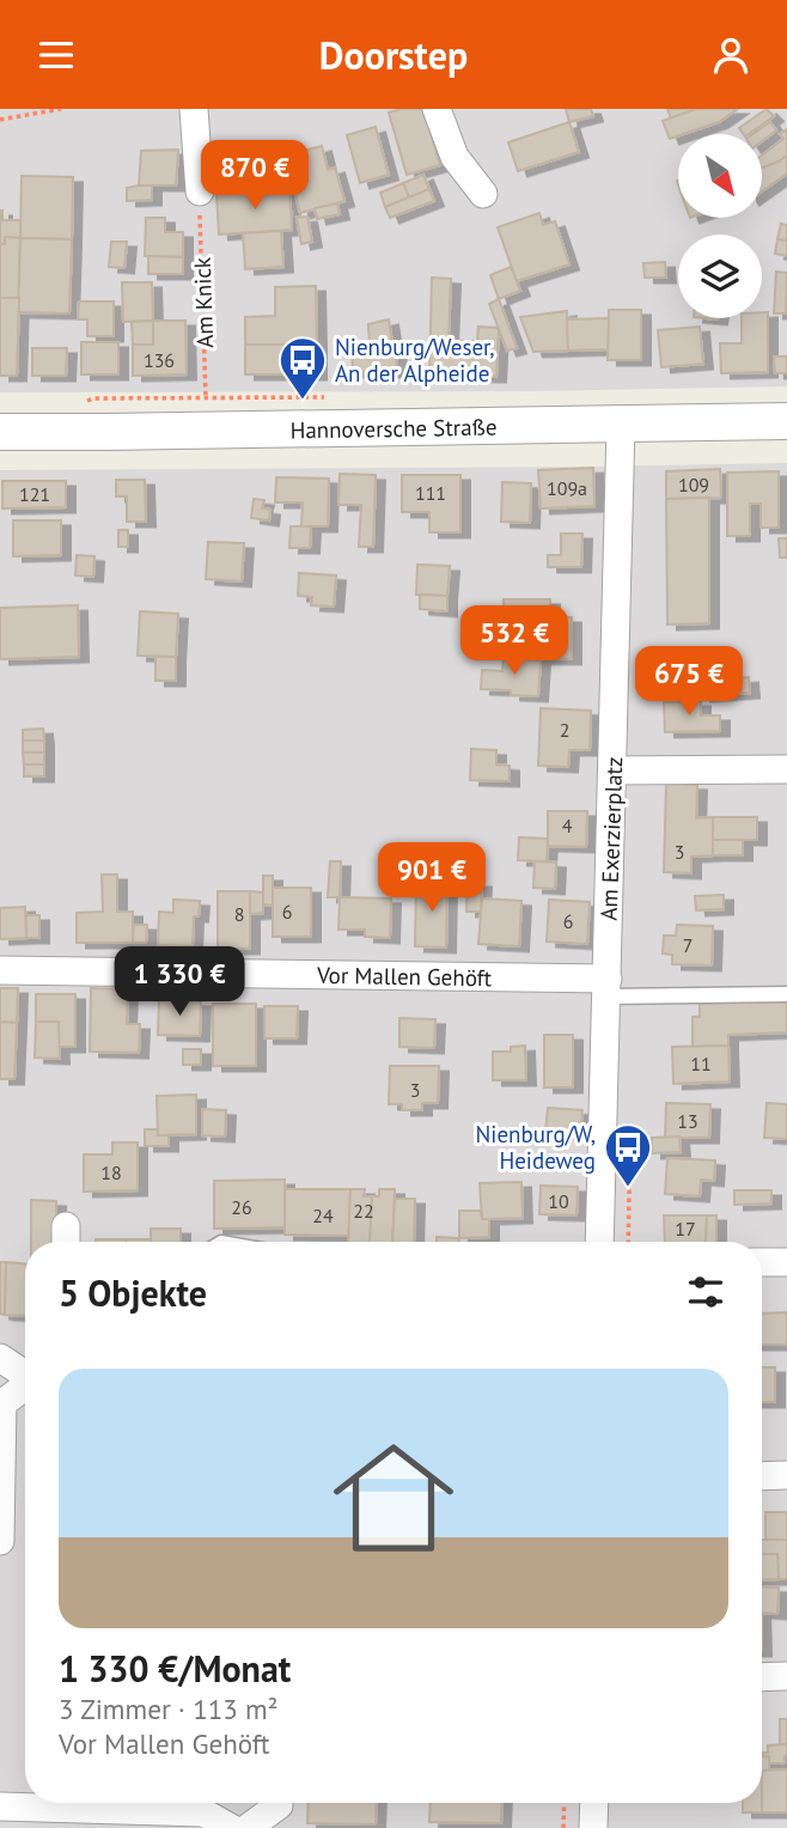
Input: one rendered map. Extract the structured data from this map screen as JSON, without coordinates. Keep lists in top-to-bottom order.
{
  "streets": {
    "street": ["Hannoversche Straße", "Am Exerzierplatz", "Vor Mallen Gehöft"],
    "path": ["Am Knick"]
  },
  "crossings": [
    ["Hannoversche Straße", "Am Exerzierplatz"],
    ["Am Exerzierplatz", "Vor Mallen Gehöft"]
  ],
  "places": {
    "bus stop": ["Nienburg/Weser, An der Alpheide", "Nienburg/W, Heideweg"]
  },
  "house_numbers": [
    "136",
    "109",
    "109a",
    "111",
    "121",
    "2",
    "4",
    "3",
    "6",
    "8",
    "6",
    "7",
    "11",
    "3",
    "13",
    "18",
    "10",
    "26",
    "22",
    "24",
    "17"
  ],
  "north": "bottom right",
  "page": {
    "header": "Doorstep",
    "price": [
      "870 €",
      "532 €",
      "675 €",
      "901 €",
      "1 330 €"
    ],
    "heading": "5 Objekte",
    "list": [
      {
        "name": "1 330 €/Monat",
        "note": "3 Zimmer · 113 m² · Vor Mallen Gehöft"
      }
    ]
  }
}
